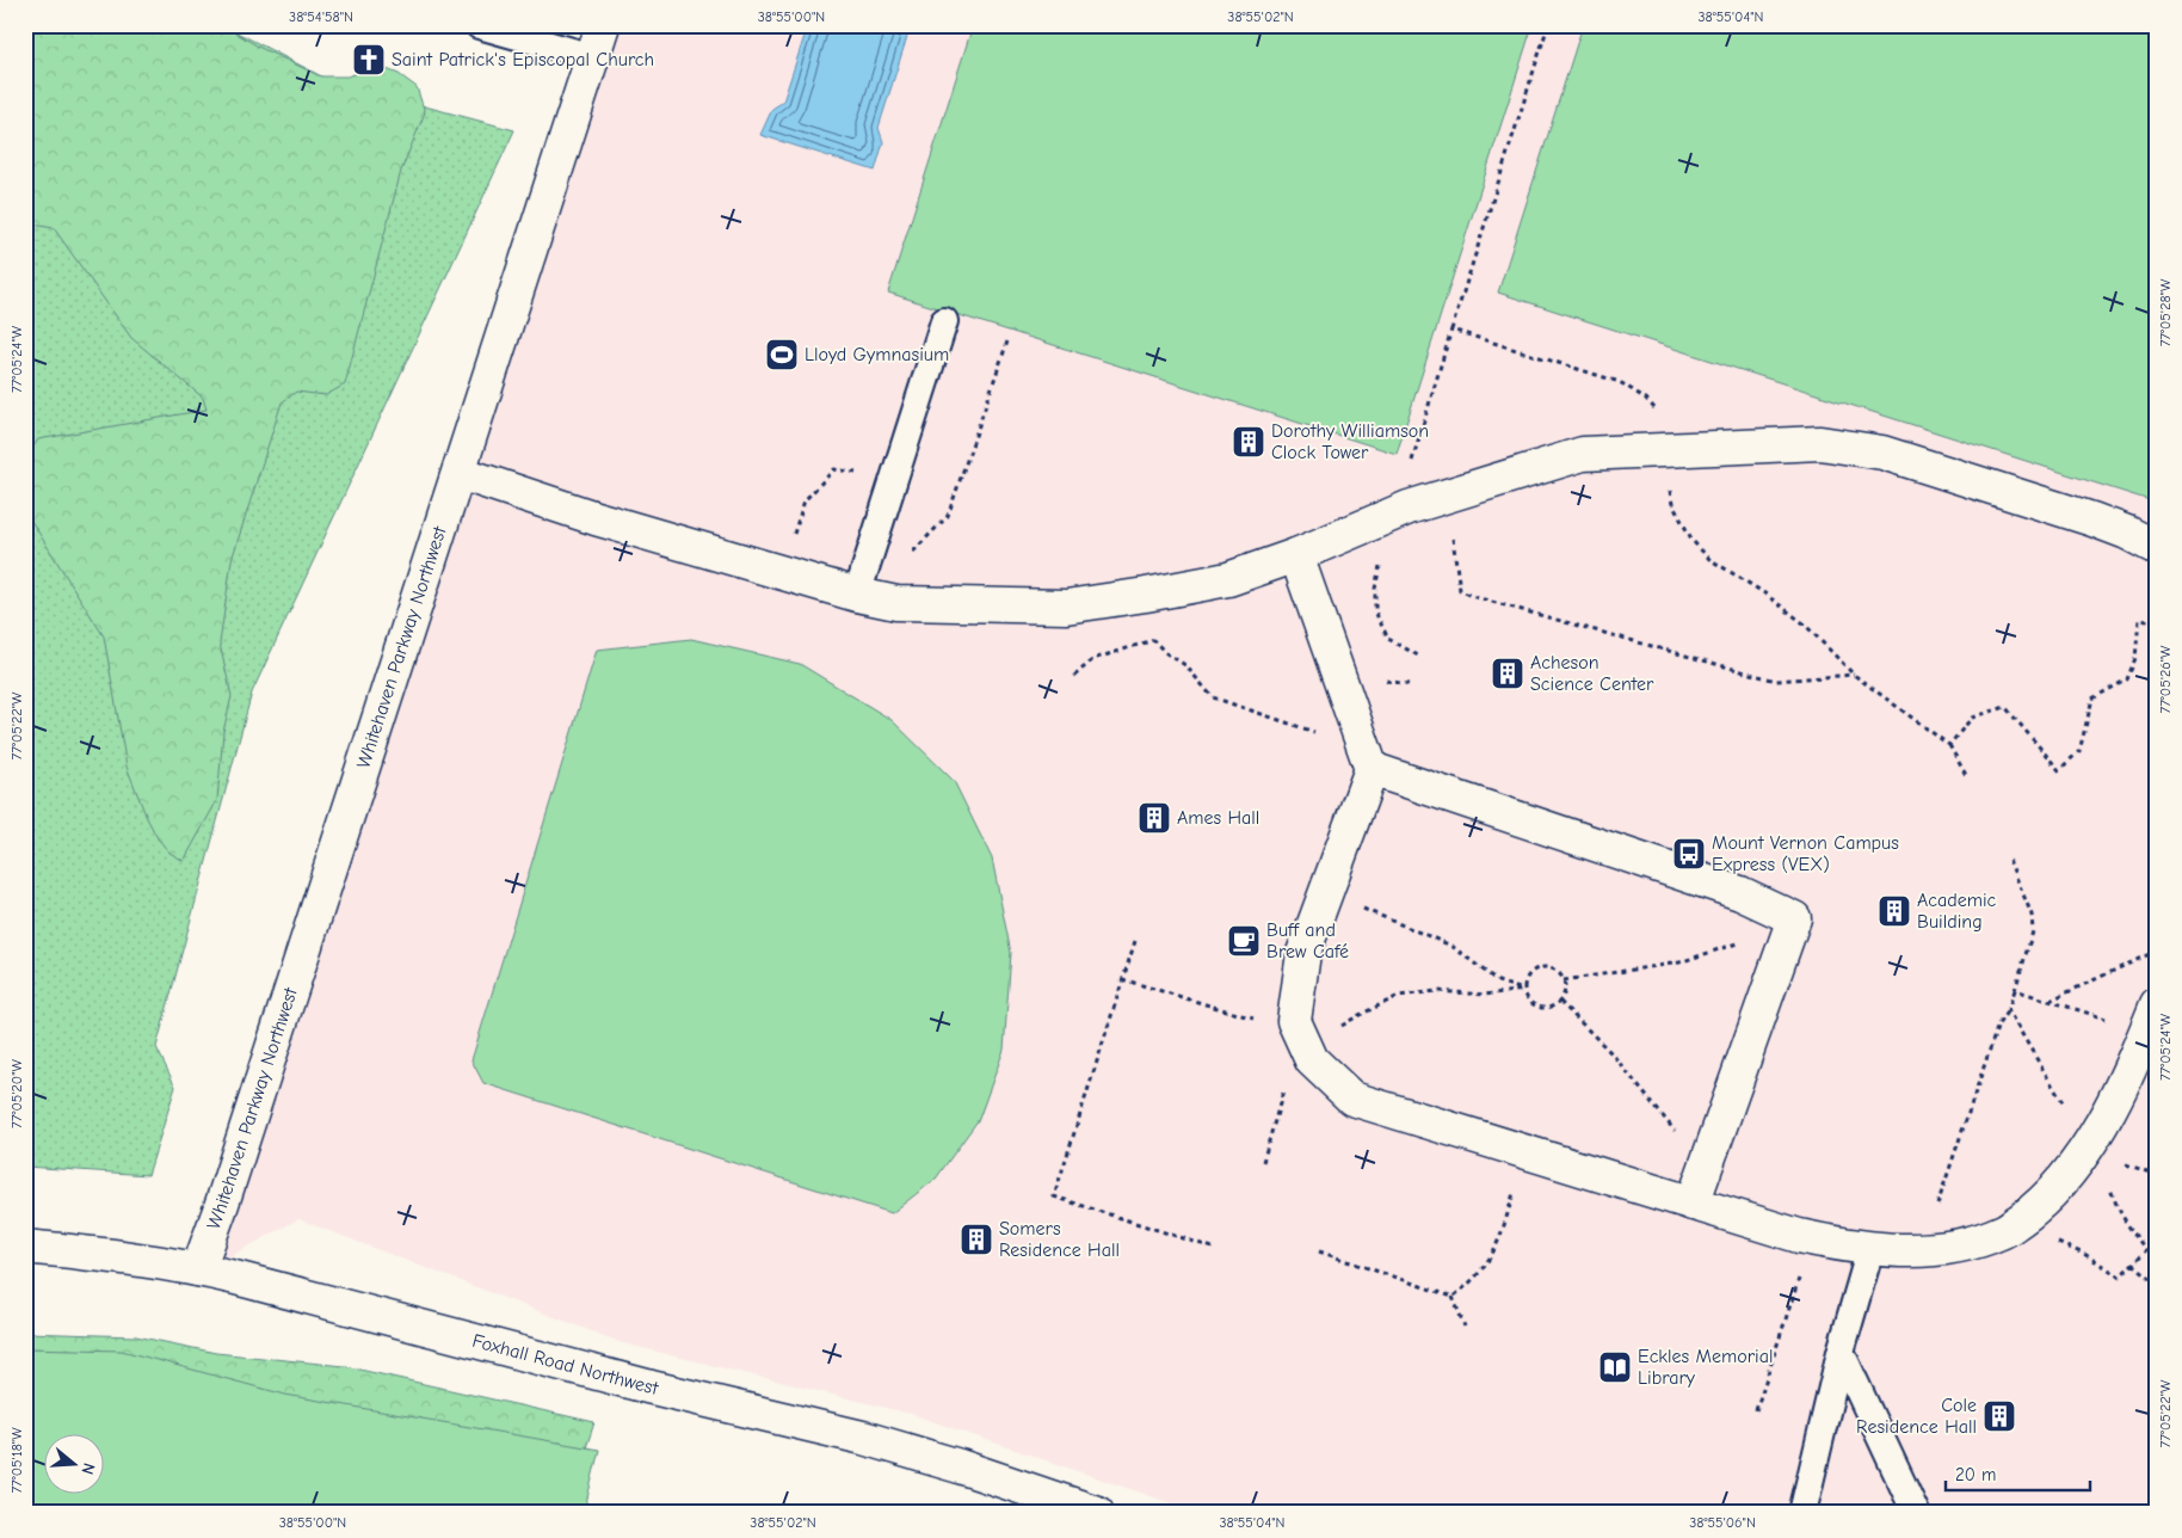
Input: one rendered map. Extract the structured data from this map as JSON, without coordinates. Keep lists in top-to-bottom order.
{
  "streets": {
    "street": ["Whitehaven Parkway Northwest", "Foxhall Road Northwest"]
  },
  "crossings": [
    ["Whitehaven Parkway Northwest", "Foxhall Road Northwest"]
  ],
  "places": {
    "church": ["Saint Patrick's Episcopal Church"],
    "sports": ["Lloyd Gymnasium"],
    "building": [
      "Dorothy Williamson Clock Tower",
      "Acheson Science Center",
      "Ames Hall",
      "Academic Building",
      "Somers Residence Hall",
      "Cole Residence Hall"
    ],
    "bus stop": ["Mount Vernon Campus Express (VEX)"],
    "cafe": ["Buff and Brew Café"],
    "library": ["Eckles Memorial Library"]
  },
  "scale_bar": "20 m",
  "north": "right",
  "coordinates": [
    "38°54'58\"N",
    "38°55'00\"N",
    "38°55'02\"N",
    "38°55'04\"N",
    "77°05'28\"W",
    "77°05'24\"W",
    "77°05'26\"W",
    "77°05'22\"W",
    "77°05'20\"W",
    "77°05'18\"W",
    "38°55'06\"N"
  ]
}
